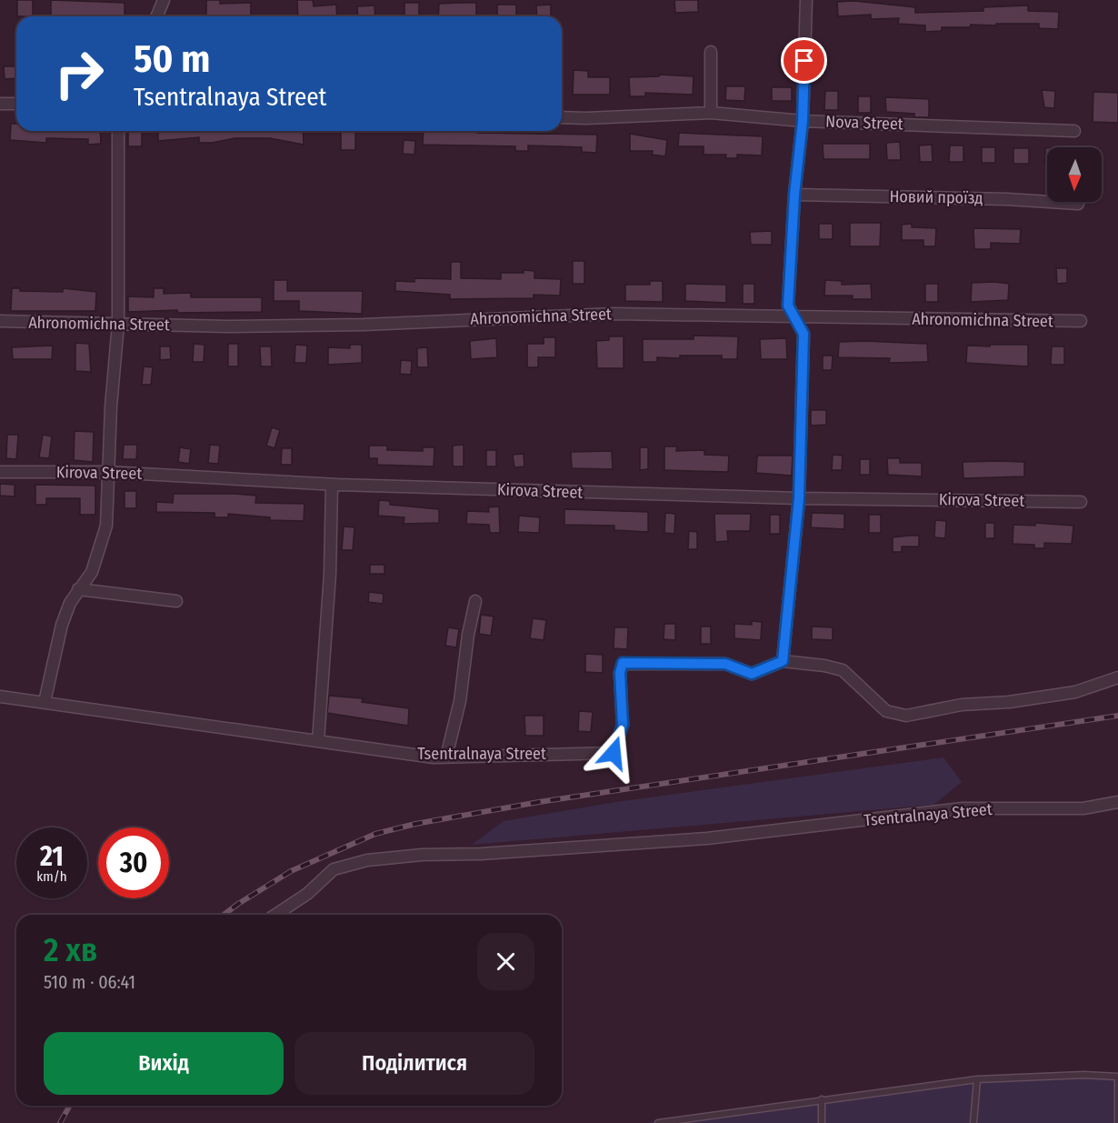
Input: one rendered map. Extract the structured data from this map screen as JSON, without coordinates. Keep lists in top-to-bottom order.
{
  "streets": {
    "street": [
      "Nova Street",
      "Новий проїзд",
      "Ahronomichna Street",
      "Kirova Street",
      "Tsentralnaya Street"
    ]
  },
  "north": "bottom",
  "page": {
    "turn": ["50 m", "Tsentralnaya Street"],
    "speed": "21 km/h",
    "limit": "30",
    "heading": ["2 хв", "510 m · 06:41"],
    "buttons": ["Вихід", "Поділитися"]
  }
}
